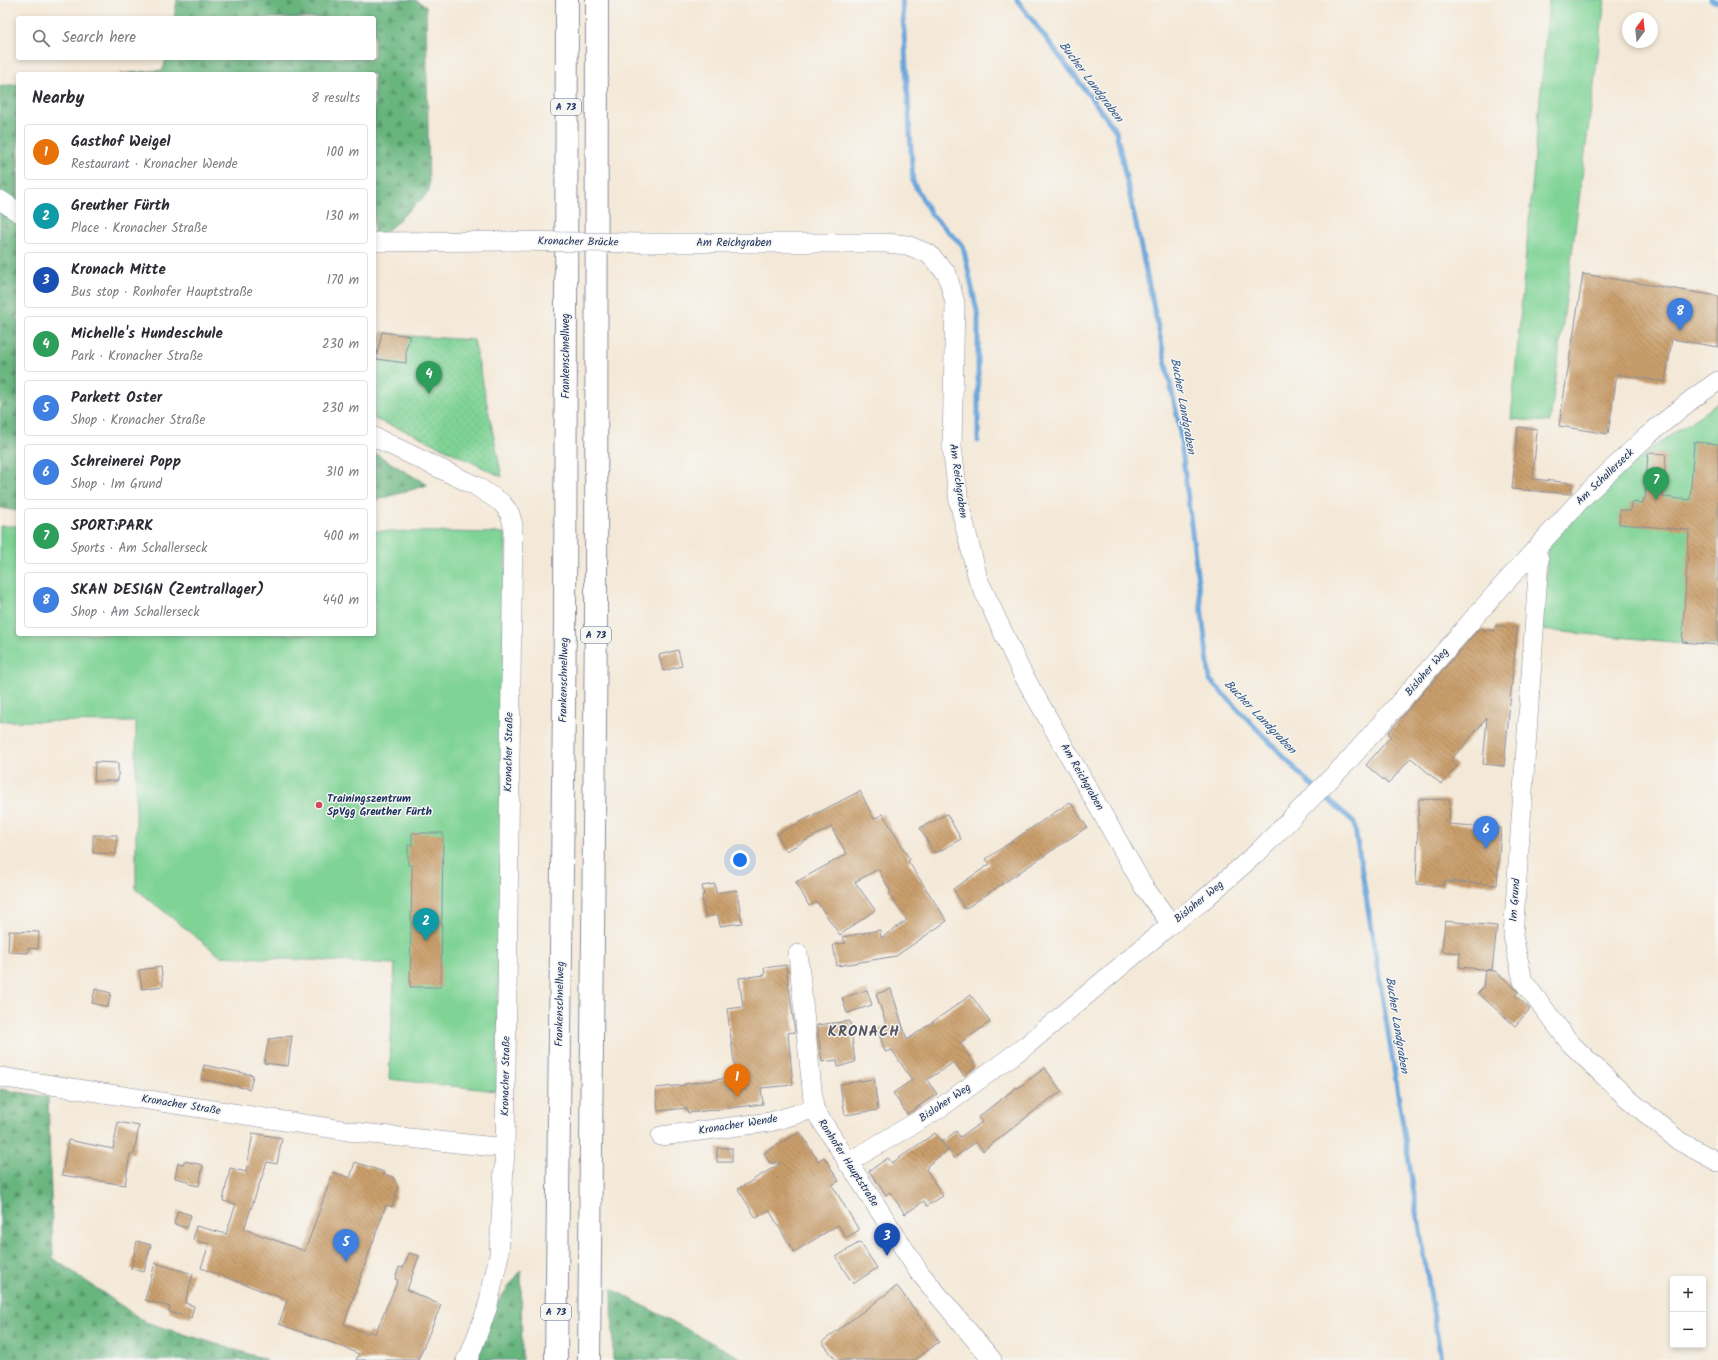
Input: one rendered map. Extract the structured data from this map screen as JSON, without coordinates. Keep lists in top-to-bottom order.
{
  "streets": {
    "highway": ["A 73", "Frankenschnellweg"],
    "street": [
      "Kronacher Brücke",
      "Am Reichgraben",
      "Am Schallerseck",
      "Bisloher Weg",
      "Kronacher Straße",
      "Im Grund",
      "Kronacher Wende",
      "Ronhofer Hauptstraße"
    ]
  },
  "crossings": [
    ["Kronacher Brücke", "Am Reichgraben"],
    ["Am Reichgraben", "Bisloher Weg"],
    ["Am Schallerseck", "Bisloher Weg"],
    ["Am Schallerseck", "Im Grund"],
    ["Bisloher Weg", "Ronhofer Hauptstraße"],
    ["Kronacher Wende", "Ronhofer Hauptstraße"]
  ],
  "districts": ["KRONACH"],
  "water": ["Bucher Landgraben"],
  "places": ["Trainingszentrum SpVgg Greuther Fürth"],
  "north": "top",
  "page": {
    "search": "Search here",
    "heading": ["Nearby", "8 results"],
    "list": [
      {
        "mark": "1",
        "name": "Gasthof Weigel",
        "note": "Restaurant · Kronacher Wende",
        "value": "100 m"
      },
      {
        "mark": "2",
        "name": "Greuther Fürth",
        "note": "Place · Kronacher Straße",
        "value": "130 m"
      },
      {
        "mark": "3",
        "name": "Kronach Mitte",
        "note": "Bus stop · Ronhofer Hauptstraße",
        "value": "170 m"
      },
      {
        "mark": "4",
        "name": "Michelle's Hundeschule",
        "note": "Park · Kronacher Straße",
        "value": "230 m"
      },
      {
        "mark": "5",
        "name": "Parkett Oster",
        "note": "Shop · Kronacher Straße",
        "value": "230 m"
      },
      {
        "mark": "6",
        "name": "Schreinerei Popp",
        "note": "Shop · Im Grund",
        "value": "310 m"
      },
      {
        "mark": "7",
        "name": "SPORT:PARK",
        "note": "Sports · Am Schallerseck",
        "value": "400 m"
      },
      {
        "mark": "8",
        "name": "SKAN DESIGN (Zentrallager)",
        "note": "Shop · Am Schallerseck",
        "value": "440 m"
      }
    ],
    "pins": [
      "8",
      "4",
      "7",
      "6",
      "2",
      "1",
      "3",
      "5"
    ],
    "map_buttons": ["+", "−"]
  }
}
